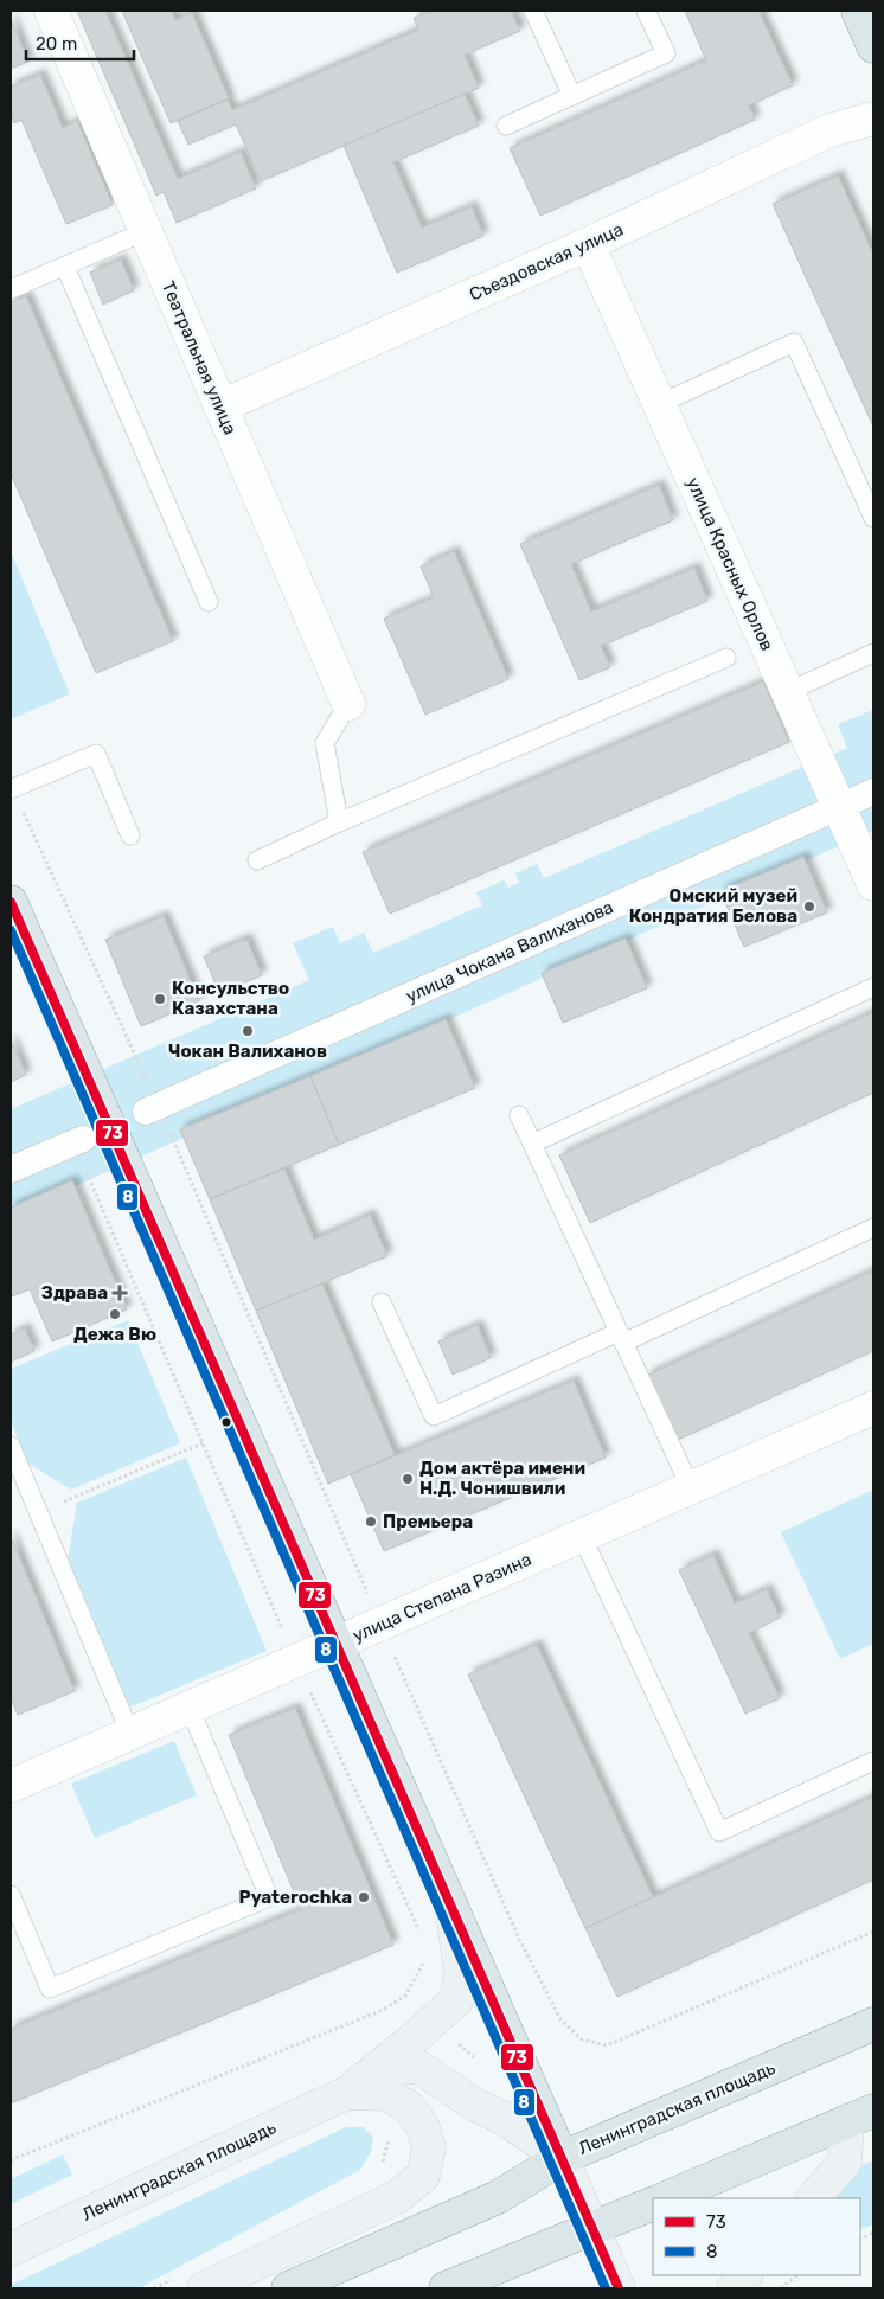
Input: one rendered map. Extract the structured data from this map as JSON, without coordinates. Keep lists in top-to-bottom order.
{
  "streets": {
    "main road": ["Ленинградская площадь"],
    "street": [
      "Съездовская улица",
      "Театральная улица",
      "улица Красных Орлов",
      "улица Чокана Валиханова",
      "улица Степана Разина"
    ]
  },
  "crossings": [
    ["Съездовская улица", "Театральная улица"],
    ["Съездовская улица", "улица Красных Орлов"],
    ["улица Красных Орлов", "улица Чокана Валиханова"]
  ],
  "places": {
    "other": [
      "Омский музей Кондратия Белова",
      "Консульство Казахстана",
      "Чокан Валиханов",
      "Дежа Вю",
      "Дом актёра имени Н.Д. Чонишвили",
      "Премьера",
      "Pyaterochka"
    ],
    "health": ["Здрава"]
  },
  "lines": ["transit line 73", "transit line 8"],
  "legend": ["73", "8"],
  "scale_bar": "20 m"
}
